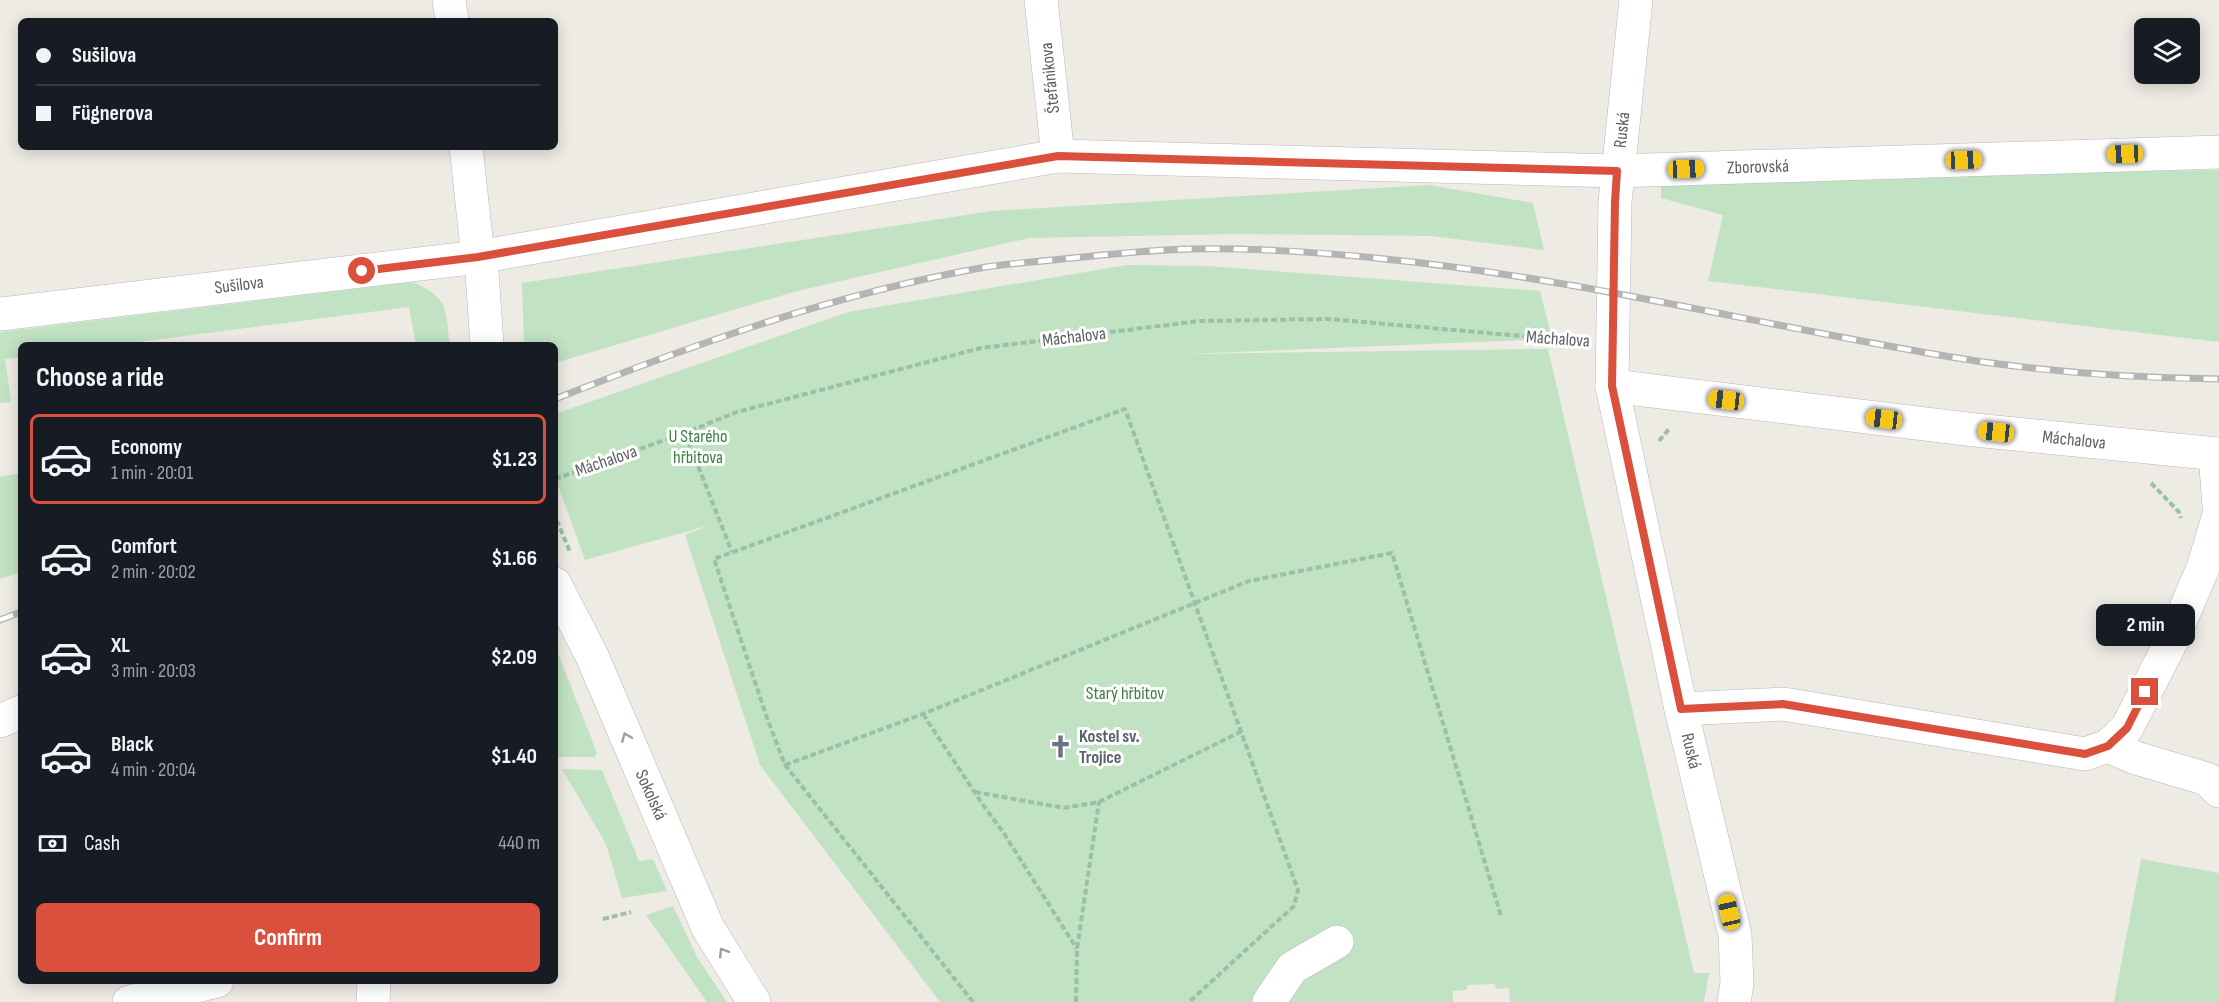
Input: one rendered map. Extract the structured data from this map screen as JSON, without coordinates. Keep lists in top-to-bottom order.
{
  "streets": {
    "street": [
      "Štefánikova",
      "Ruská",
      "Zborovská",
      "Sušilova",
      "Máchalova",
      "Sokolská"
    ]
  },
  "crossings": [
    ["Štefánikova", "Zborovská"],
    ["Ruská", "Zborovská"],
    ["Ruská", "Máchalova"],
    ["Zborovská", "Sušilova"]
  ],
  "one_way": ["Sokolská"],
  "parks": ["U Starého hřbitova", "Starý hřbitov"],
  "places": {
    "church": ["Kostel sv. Trojice"]
  },
  "page": {
    "banner": ["Sušilova", "Fügnerova"],
    "heading": "Choose a ride",
    "list": [
      {
        "name": "Economy",
        "note": "1 min · 20:01",
        "value": "$1.23"
      },
      {
        "name": "Comfort",
        "note": "2 min · 20:02",
        "value": "$1.66"
      },
      {
        "name": "XL",
        "note": "3 min · 20:03",
        "value": "$2.09"
      },
      {
        "name": "Black",
        "note": "4 min · 20:04",
        "value": "$1.40"
      }
    ],
    "bubble": "2 min",
    "pay": ["Cash", "440 m"],
    "buttons": "Confirm"
  }
}
